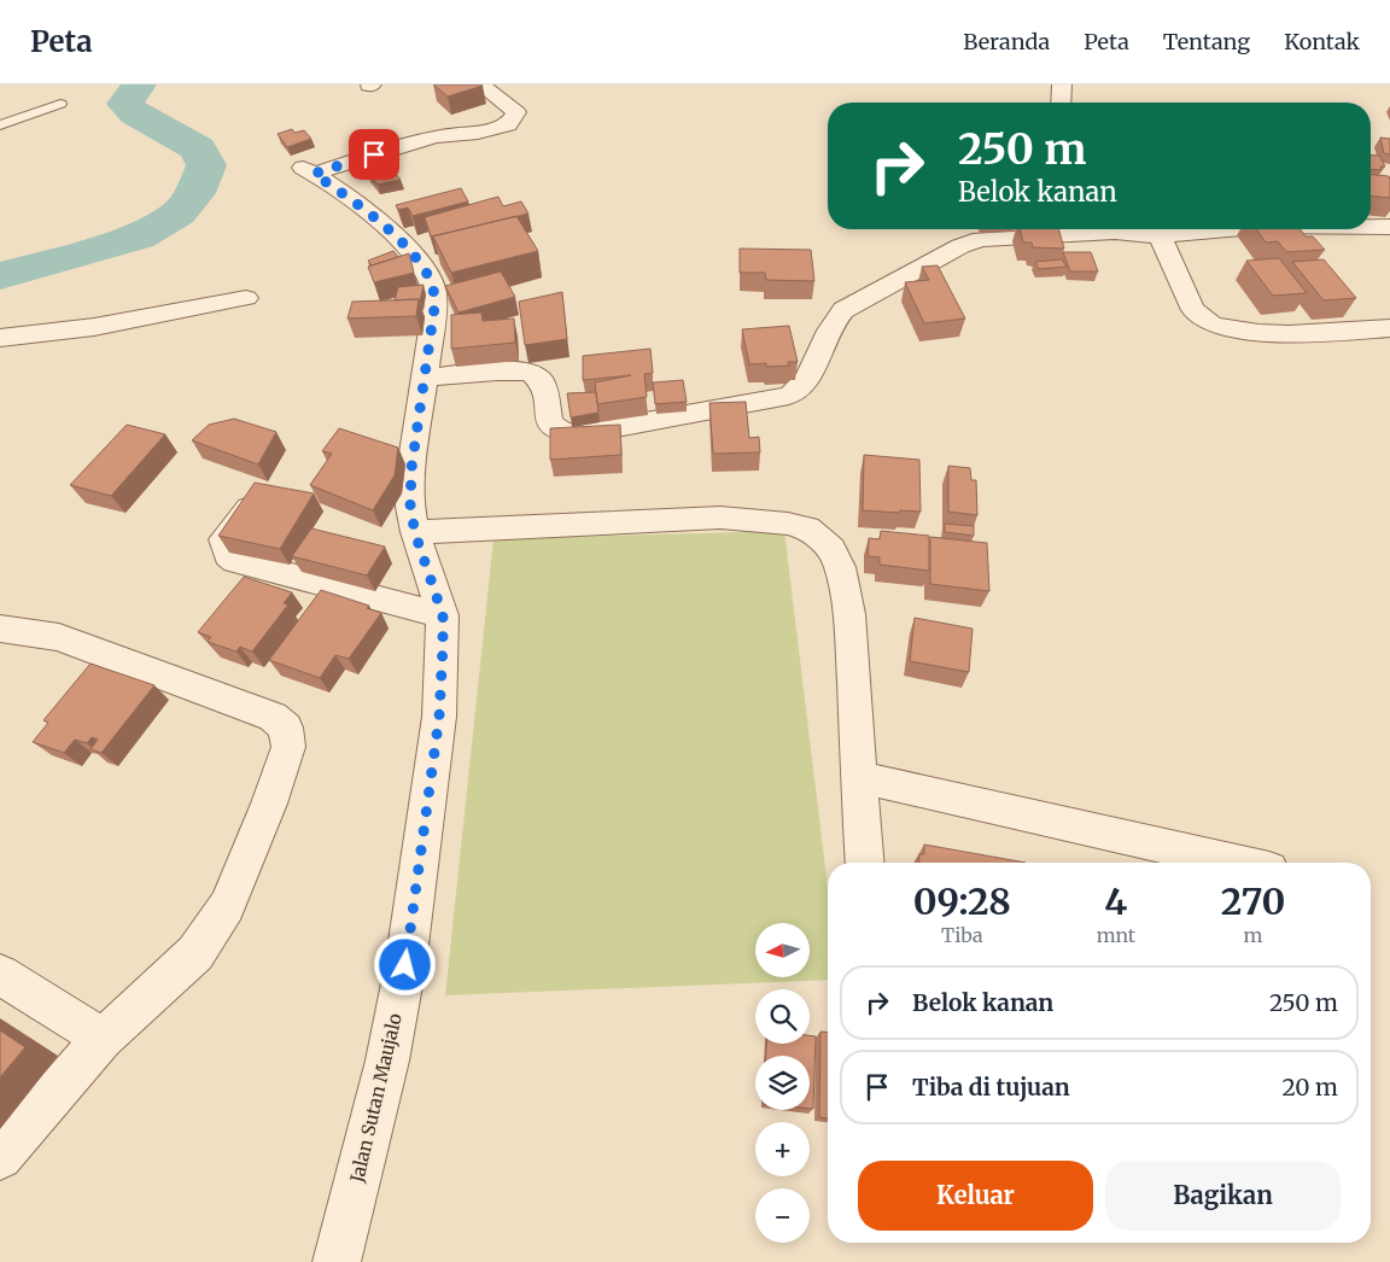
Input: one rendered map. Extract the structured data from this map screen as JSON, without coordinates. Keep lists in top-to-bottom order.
{
  "streets": {
    "street": ["Jalan Sutan Maujalo"]
  },
  "north": "left",
  "page": {
    "header": "Peta",
    "nav": [
      "Beranda",
      "Peta",
      "Tentang",
      "Kontak"
    ],
    "turn": ["250 m", "Belok kanan"],
    "eta": [
      "09:28",
      "Tiba",
      "4",
      "mnt",
      "270",
      "m"
    ],
    "map_buttons": ["+", "−"],
    "list": [
      {
        "name": "Belok kanan",
        "value": "250 m"
      },
      {
        "name": "Tiba di tujuan",
        "value": "20 m"
      }
    ],
    "buttons": ["Keluar", "Bagikan"]
  }
}
